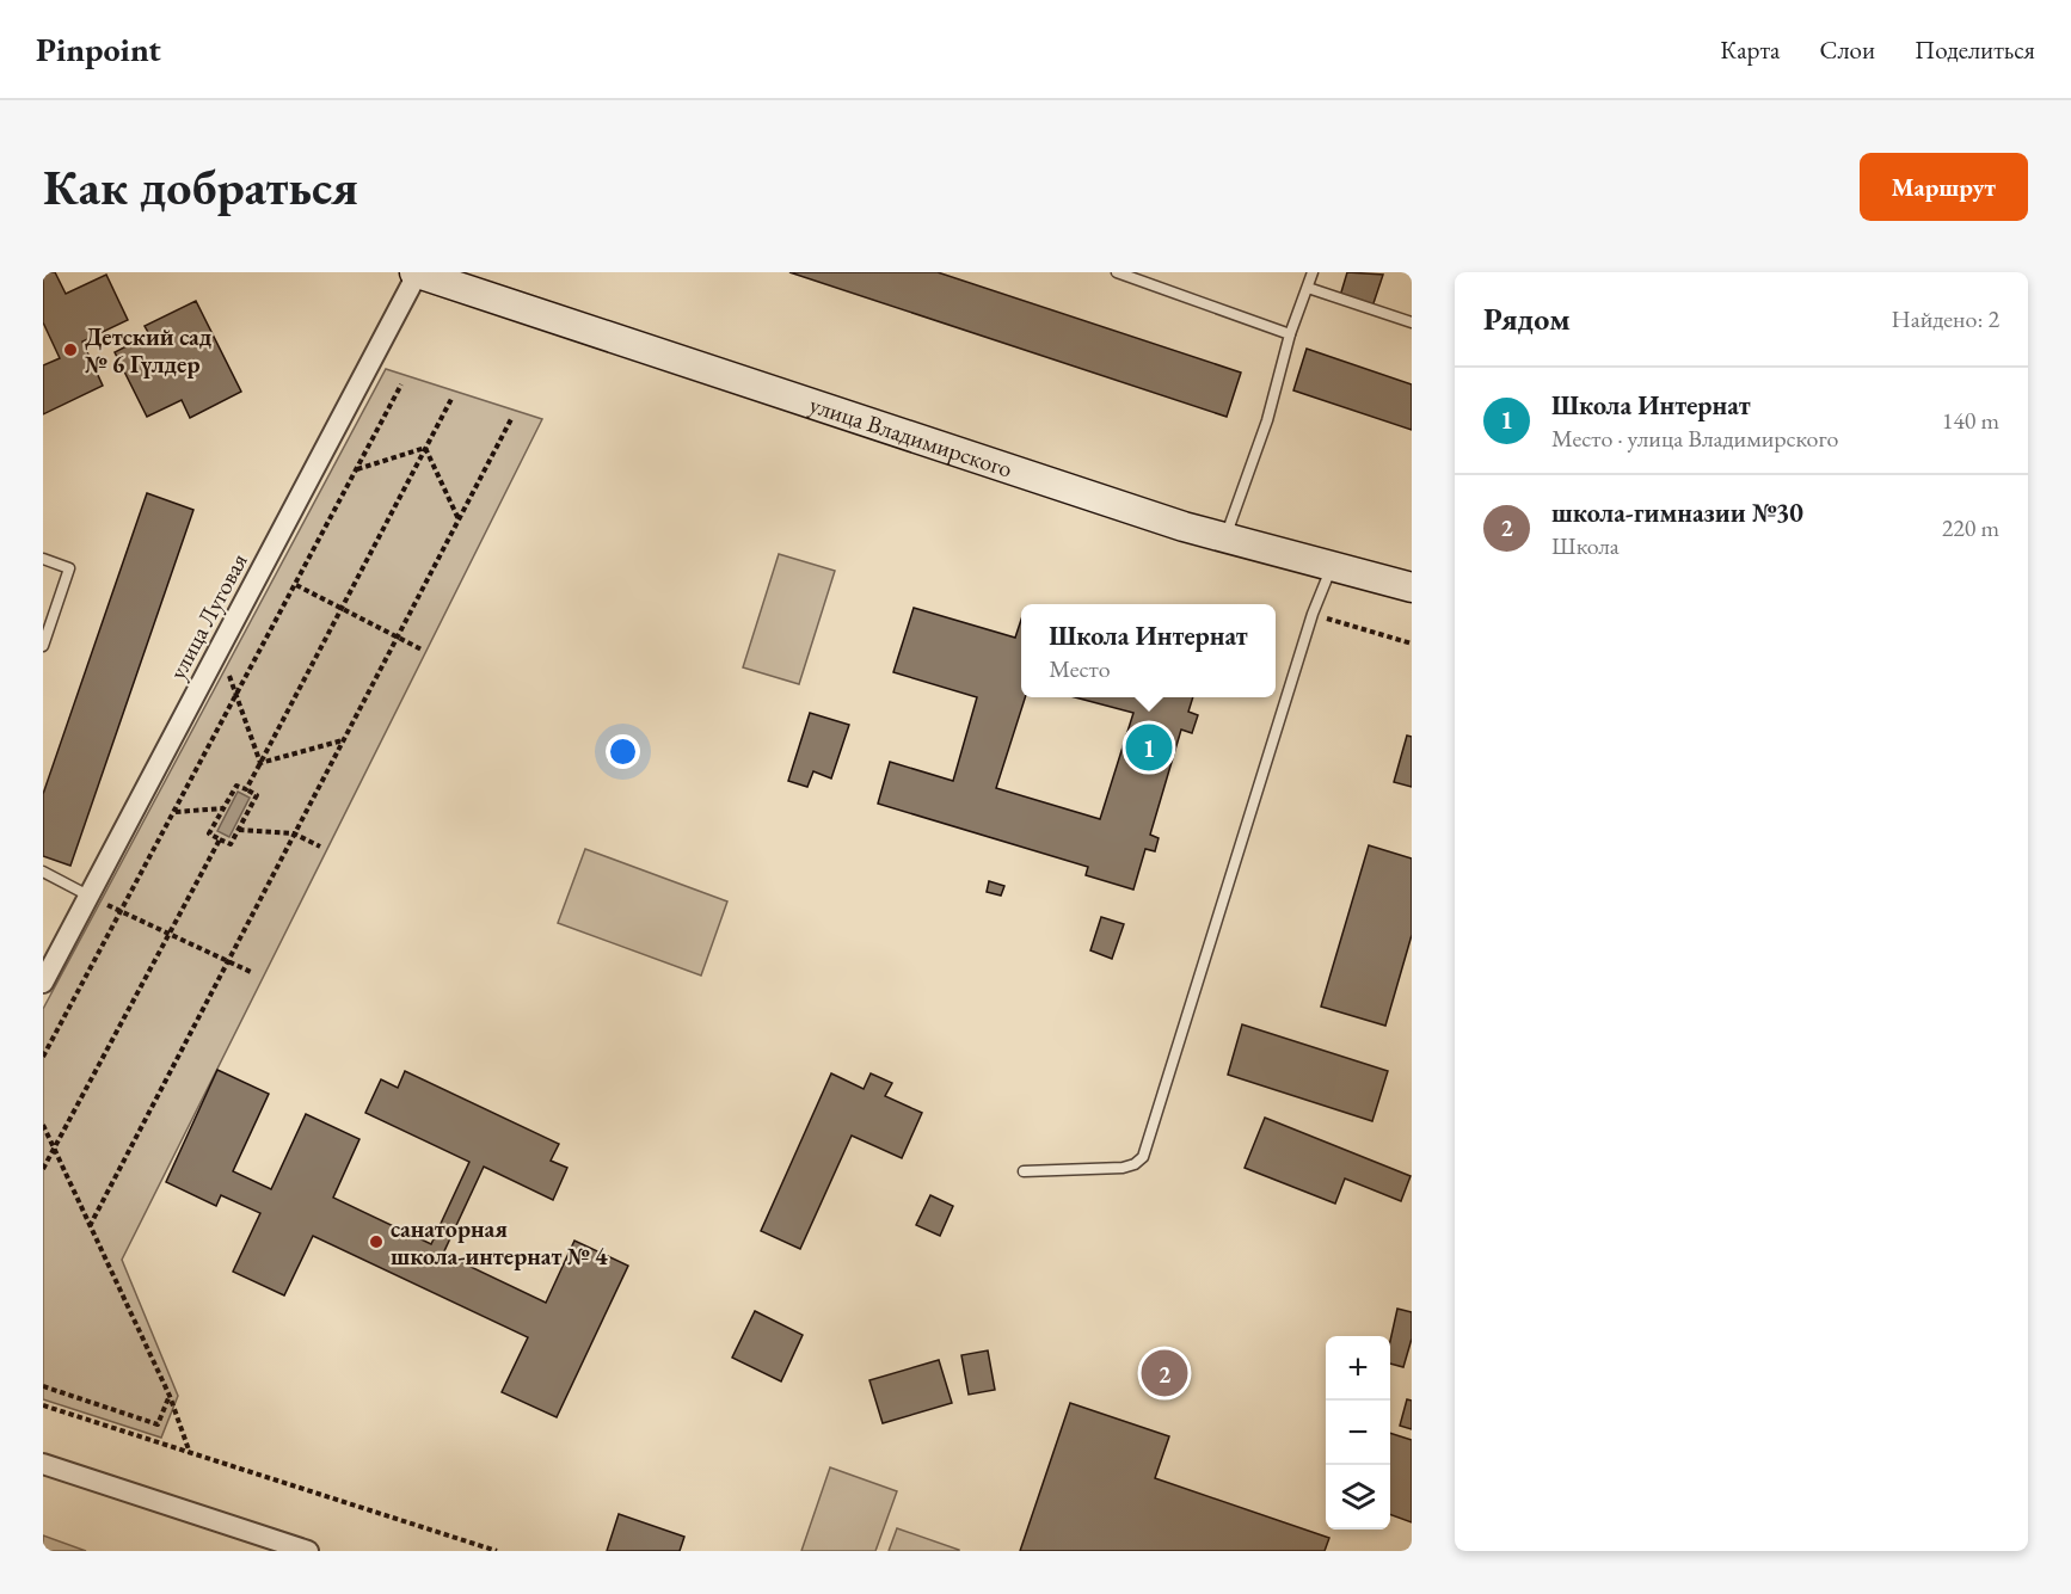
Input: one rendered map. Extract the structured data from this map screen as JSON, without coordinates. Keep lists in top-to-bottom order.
{
  "streets": {
    "street": ["улица Владимирского", "улица Луговая"]
  },
  "crossings": [
    ["улица Владимирского", "улица Луговая"]
  ],
  "places": ["Детский сад № 6 Гүлдер", "санаторная школа-интернат № 4"],
  "page": {
    "header": "Pinpoint",
    "nav": ["Карта", "Слои", "Поделиться"],
    "buttons": "Маршрут",
    "title": "Как добраться",
    "heading": ["Рядом", "Найдено: 2"],
    "list": [
      {
        "mark": "1",
        "name": "Школа Интернат",
        "note": "Место · улица Владимирского",
        "value": "140 m"
      },
      {
        "mark": "2",
        "name": "школа-гимназии №30",
        "note": "Школа",
        "value": "220 m"
      }
    ],
    "popup": ["Школа Интернат", "Место"],
    "pins": ["1", "2"],
    "map_buttons": ["+", "−"]
  }
}
